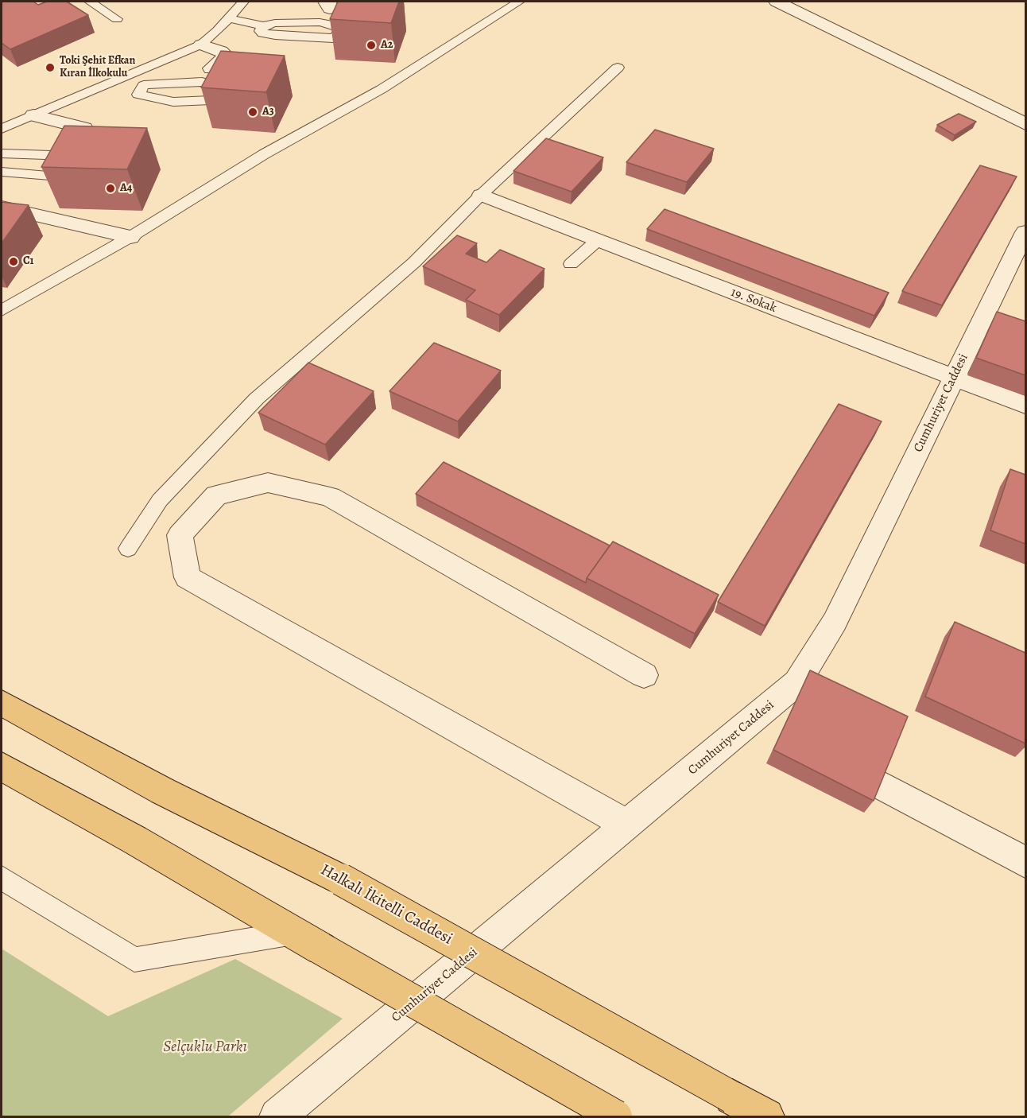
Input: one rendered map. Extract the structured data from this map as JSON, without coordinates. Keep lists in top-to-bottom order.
{
  "streets": {
    "main road": ["Halkalı İkitelli Caddesi"],
    "street": ["19. Sokak", "Cumhuriyet Caddesi"]
  },
  "crossings": [
    ["19. Sokak", "Cumhuriyet Caddesi"]
  ],
  "parks": ["Selçuklu Parkı"],
  "places": [
    "A2",
    "Toki Şehit Efkan Kıran İlkokulu",
    "A3",
    "A4",
    "C1"
  ]
}
